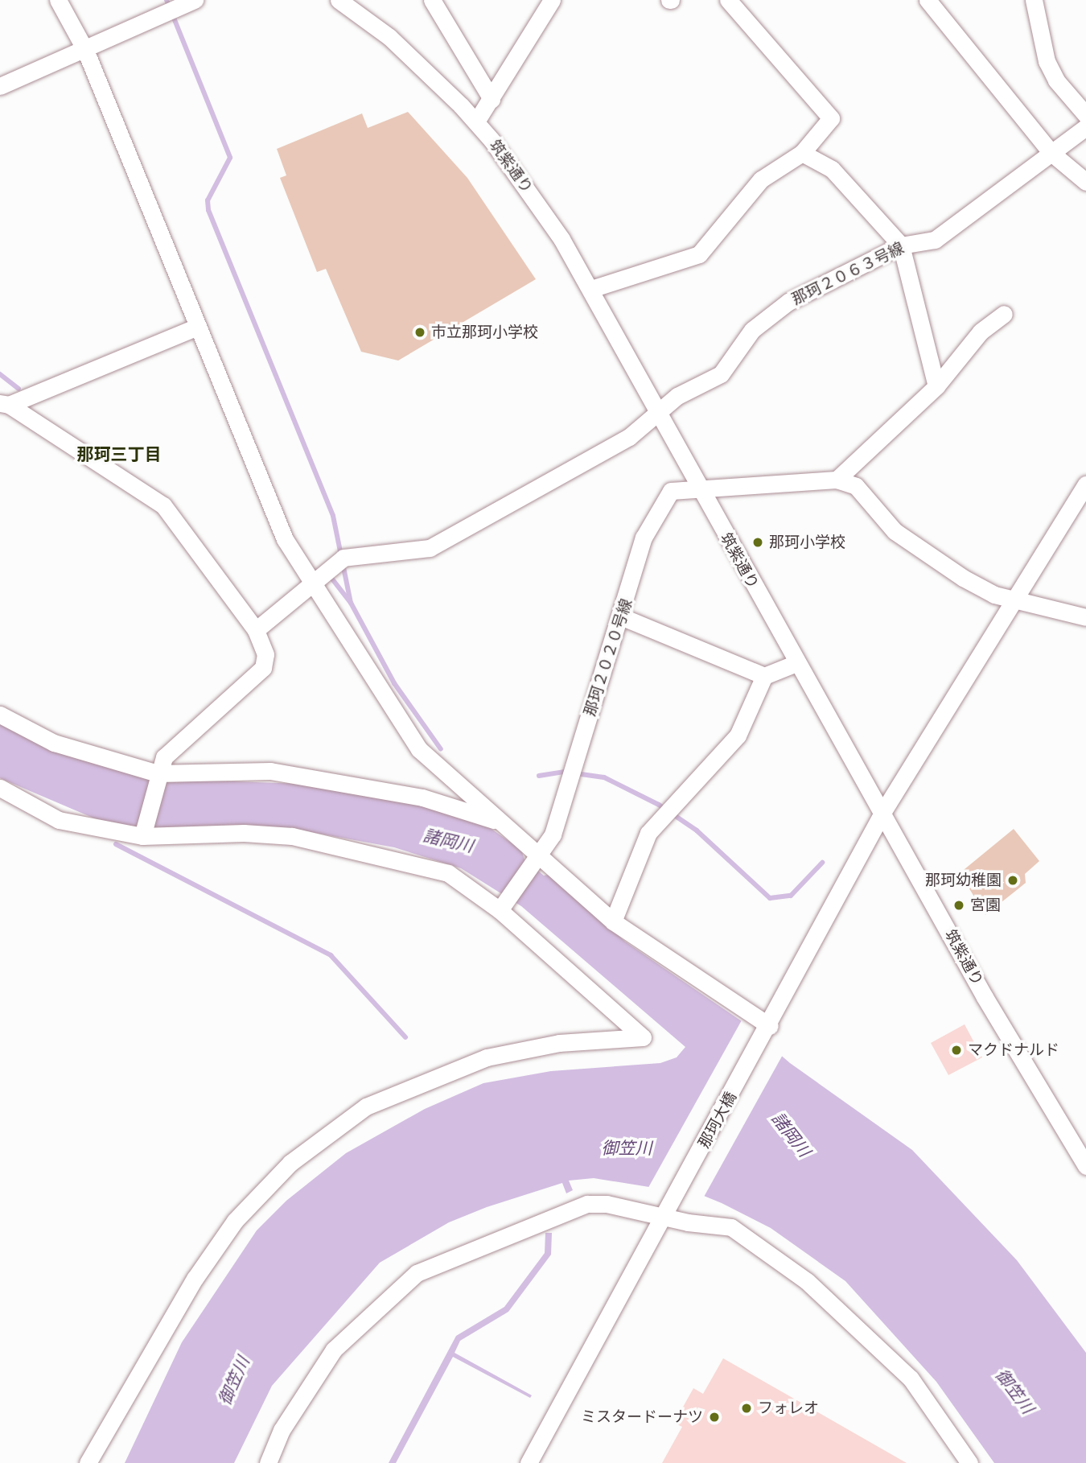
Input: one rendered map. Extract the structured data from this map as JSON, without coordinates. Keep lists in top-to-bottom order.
{
  "streets": {
    "street": [
      "筑紫通り",
      "那珂２０６３号線",
      "那珂２０２０号線",
      "那珂大橋"
    ]
  },
  "crossings": [
    ["筑紫通り", "那珂２０６３号線"],
    ["筑紫通り", "那珂２０２０号線"],
    ["筑紫通り", "那珂大橋"]
  ],
  "districts": ["那珂三丁目"],
  "water": ["諸岡川", "御笠川"],
  "places": [
    "市立那珂小学校",
    "那珂小学校",
    "那珂幼稚園",
    "宮園",
    "マクドナルド",
    "フォレオ",
    "ミスタードーナツ"
  ]
}
